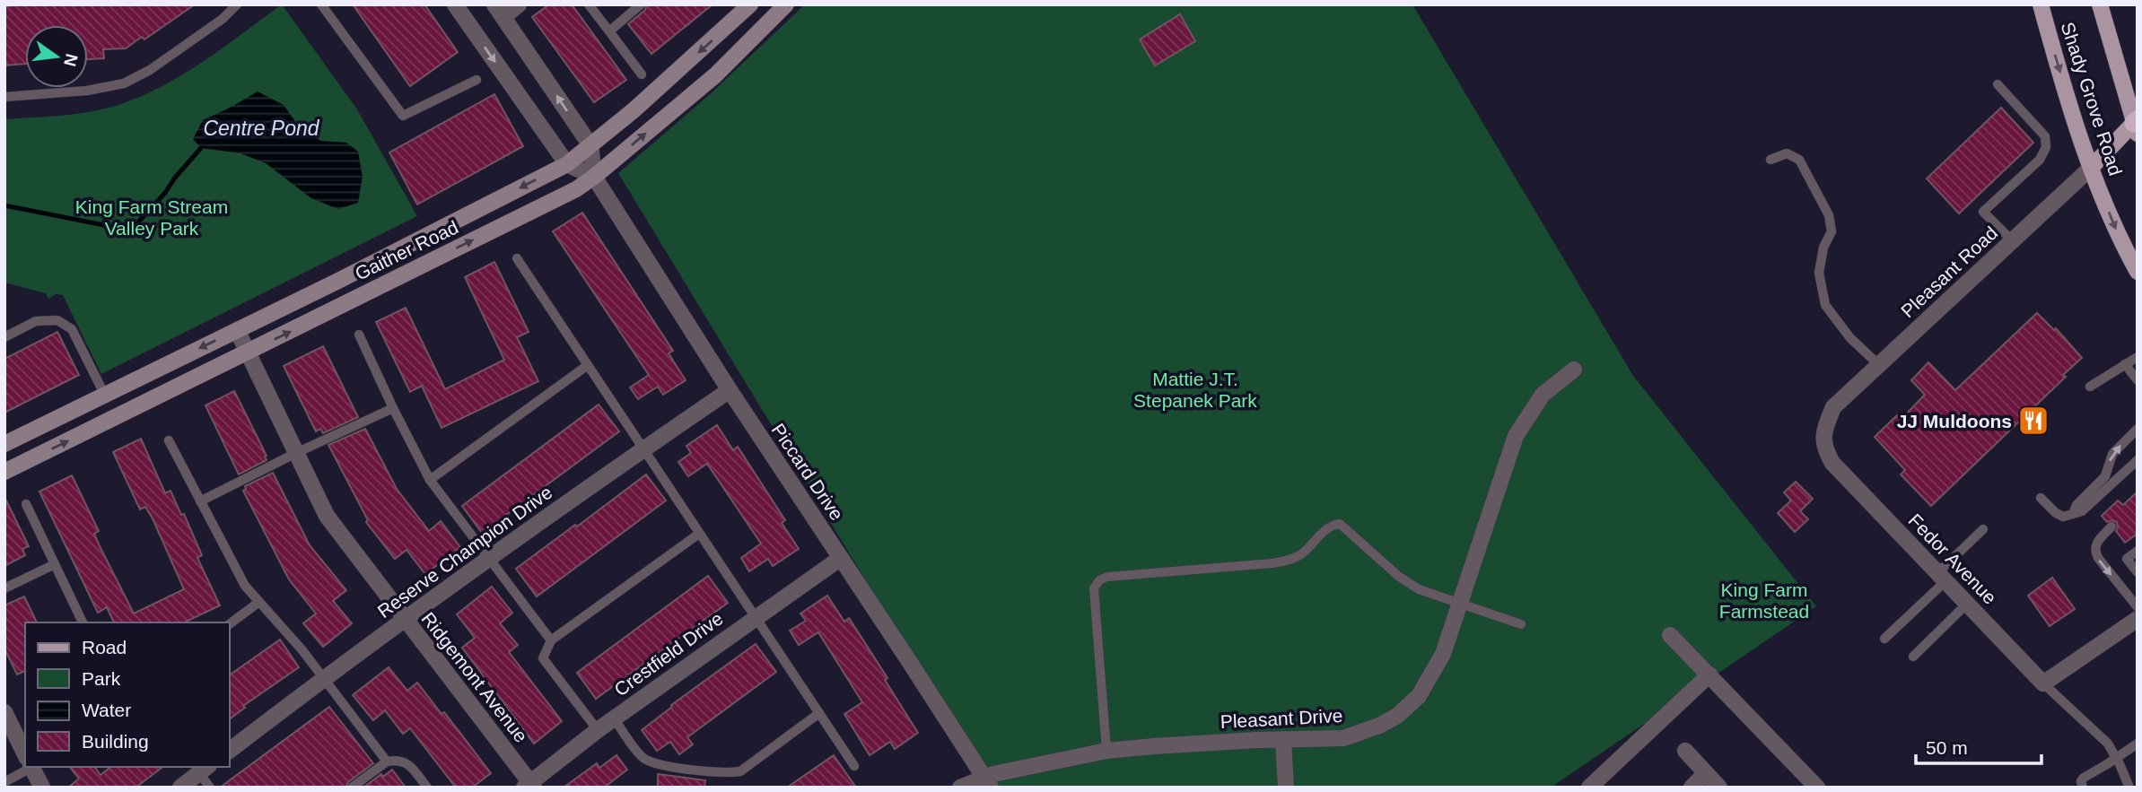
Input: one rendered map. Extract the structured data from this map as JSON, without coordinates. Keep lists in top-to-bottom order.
{
  "streets": {
    "main road": ["Shady Grove Road", "Gaither Road", "Pleasant Road"],
    "street": [
      "Piccard Drive",
      "Reserve Champion Drive",
      "Fedor Avenue",
      "Crestfield Drive",
      "Ridgemont Avenue",
      "Pleasant Drive"
    ]
  },
  "crossings": [
    ["Shady Grove Road", "Pleasant Road"],
    ["Gaither Road", "Piccard Drive"],
    ["Gaither Road", "Ridgemont Avenue"],
    ["Pleasant Road", "Fedor Avenue"],
    ["Piccard Drive", "Reserve Champion Drive"],
    ["Piccard Drive", "Crestfield Drive"],
    ["Piccard Drive", "Pleasant Drive"],
    ["Reserve Champion Drive", "Ridgemont Avenue"],
    ["Crestfield Drive", "Ridgemont Avenue"]
  ],
  "water": ["Centre Pond"],
  "parks": ["King Farm Stream Valley Park", "Mattie J.T. Stepanek Park", "King Farm Farmstead"],
  "places": {
    "restaurant": ["JJ Muldoons"]
  },
  "legend": [
    "Road",
    "Park",
    "Water",
    "Building"
  ],
  "scale_bar": "50 m",
  "north": "right"
}
